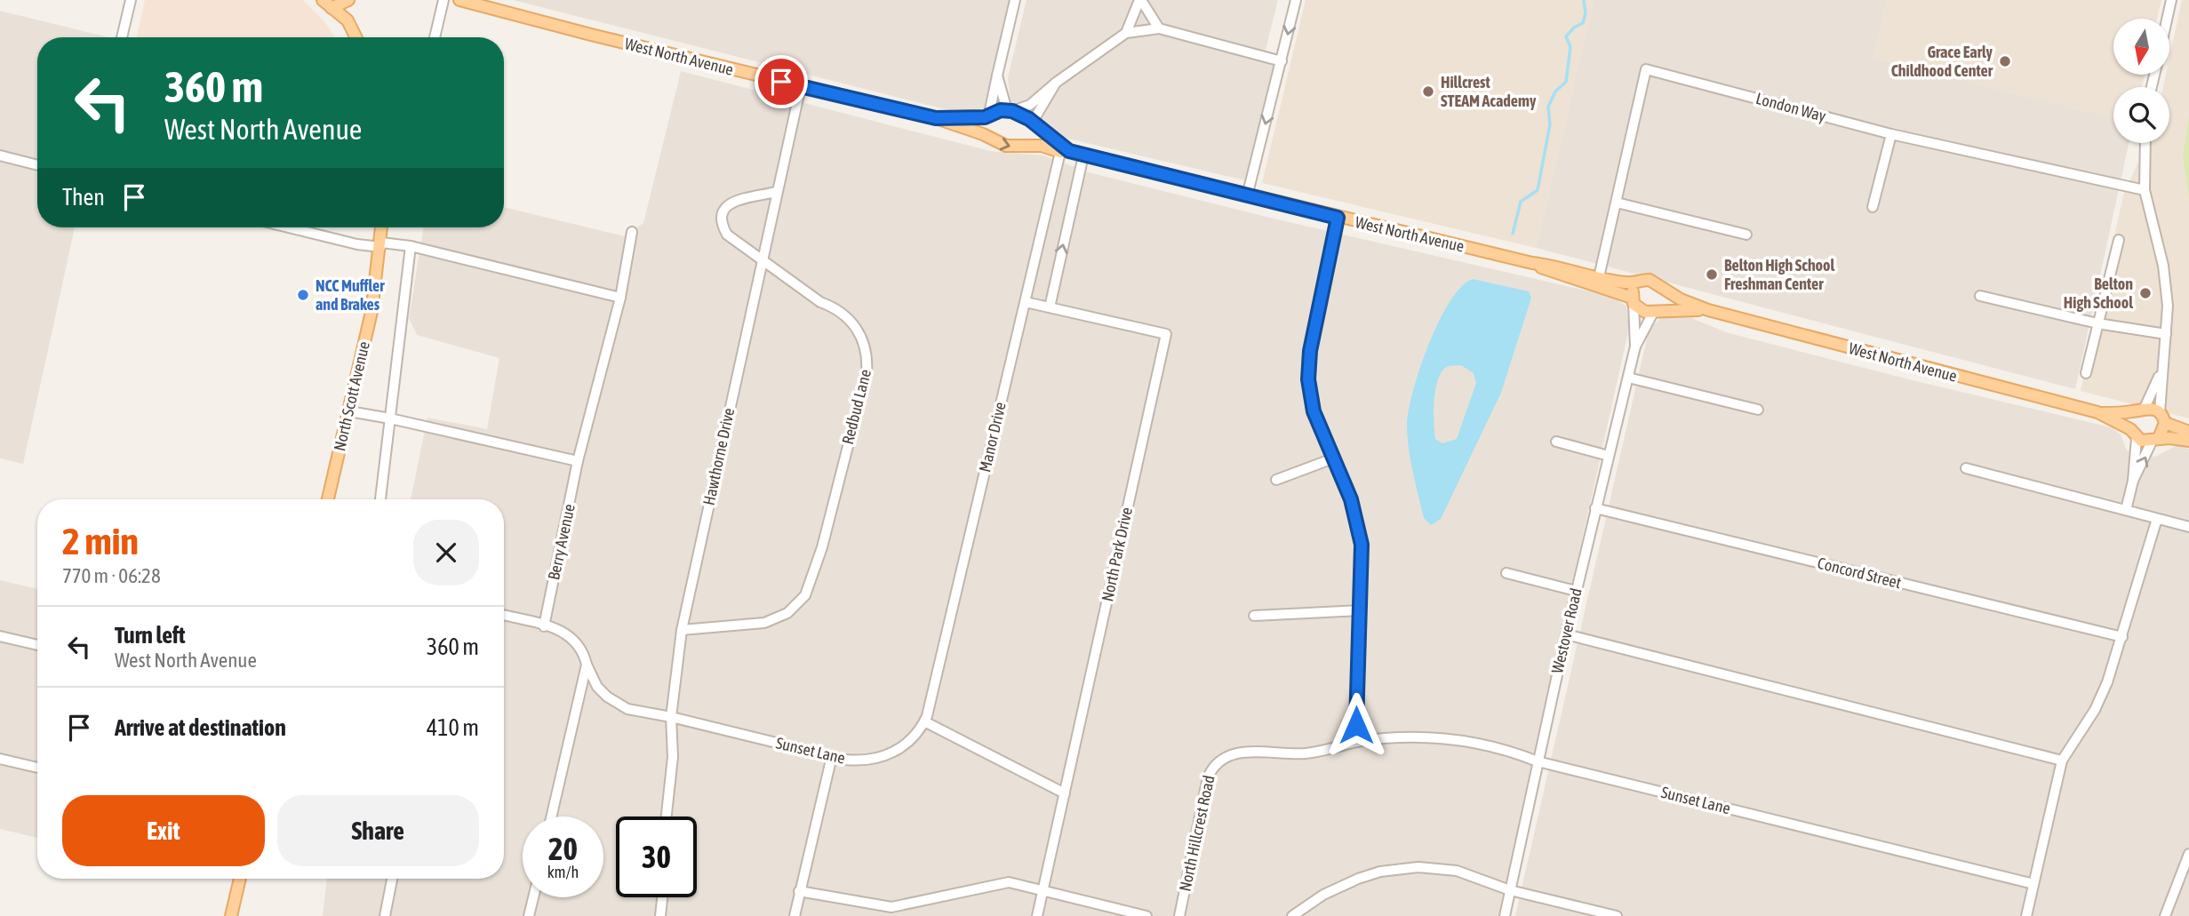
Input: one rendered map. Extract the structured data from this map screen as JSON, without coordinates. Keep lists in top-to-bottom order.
{
  "streets": {
    "main road": ["West North Avenue", "North Scott Avenue"],
    "street": [
      "London Way",
      "Redbud Lane",
      "Manor Drive",
      "Hawthorne Drive",
      "Berry Avenue",
      "North Park Drive",
      "Concord Street",
      "Westover Road",
      "Sunset Lane",
      "North Hillcrest Road"
    ]
  },
  "crossings": [
    ["West North Avenue", "London Way"],
    ["West North Avenue", "Manor Drive"],
    ["West North Avenue", "Hawthorne Drive"],
    ["West North Avenue", "Westover Road"],
    ["Redbud Lane", "Hawthorne Drive"],
    ["Manor Drive", "North Park Drive"],
    ["Manor Drive", "Sunset Lane"],
    ["Hawthorne Drive", "Sunset Lane"],
    ["Concord Street", "Westover Road"],
    ["Westover Road", "Sunset Lane"],
    ["Sunset Lane", "North Hillcrest Road"]
  ],
  "places": [
    "Grace Early Childhood Center",
    "Hillcrest STEAM Academy",
    "Belton High School Freshman Center",
    "Belton High School",
    "NCC Muffler and Brakes"
  ],
  "north": "bottom",
  "page": {
    "turn": ["360 m", "West North Avenue"],
    "then": "Then",
    "heading": ["2 min", "770 m · 06:28"],
    "list": [
      {
        "name": "Turn left",
        "note": "West North Avenue",
        "value": "360 m"
      },
      {
        "name": "Arrive at destination",
        "value": "410 m"
      }
    ],
    "buttons": ["Exit", "Share"],
    "speed": "20 km/h",
    "limit": "30"
  }
}
